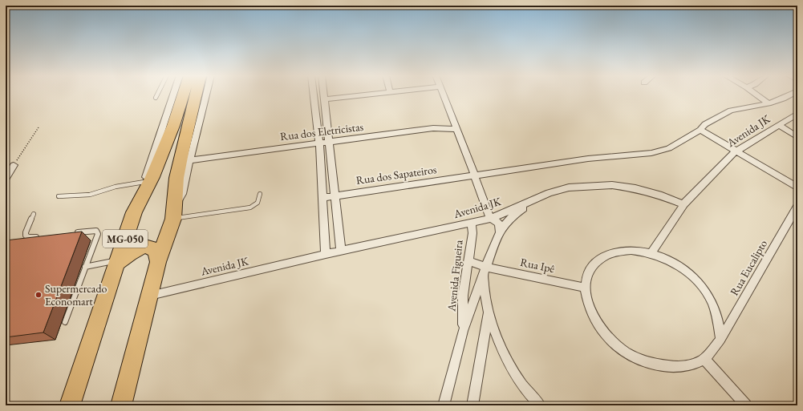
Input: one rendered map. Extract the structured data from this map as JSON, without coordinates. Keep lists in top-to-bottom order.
{
  "streets": {
    "highway": ["MG-050"],
    "street": [
      "Avenida JK",
      "Rua dos Eletricistas",
      "Rua dos Sapateiros",
      "Rua Ipê",
      "Rua Eucalipto",
      "Avenida Figueira"
    ]
  },
  "crossings": [
    ["Avenida JK", "MG-050"],
    ["Avenida JK", "Avenida Figueira"],
    ["Rua Ipê", "Avenida Figueira"]
  ],
  "places": ["Supermercado Economart"]
}
